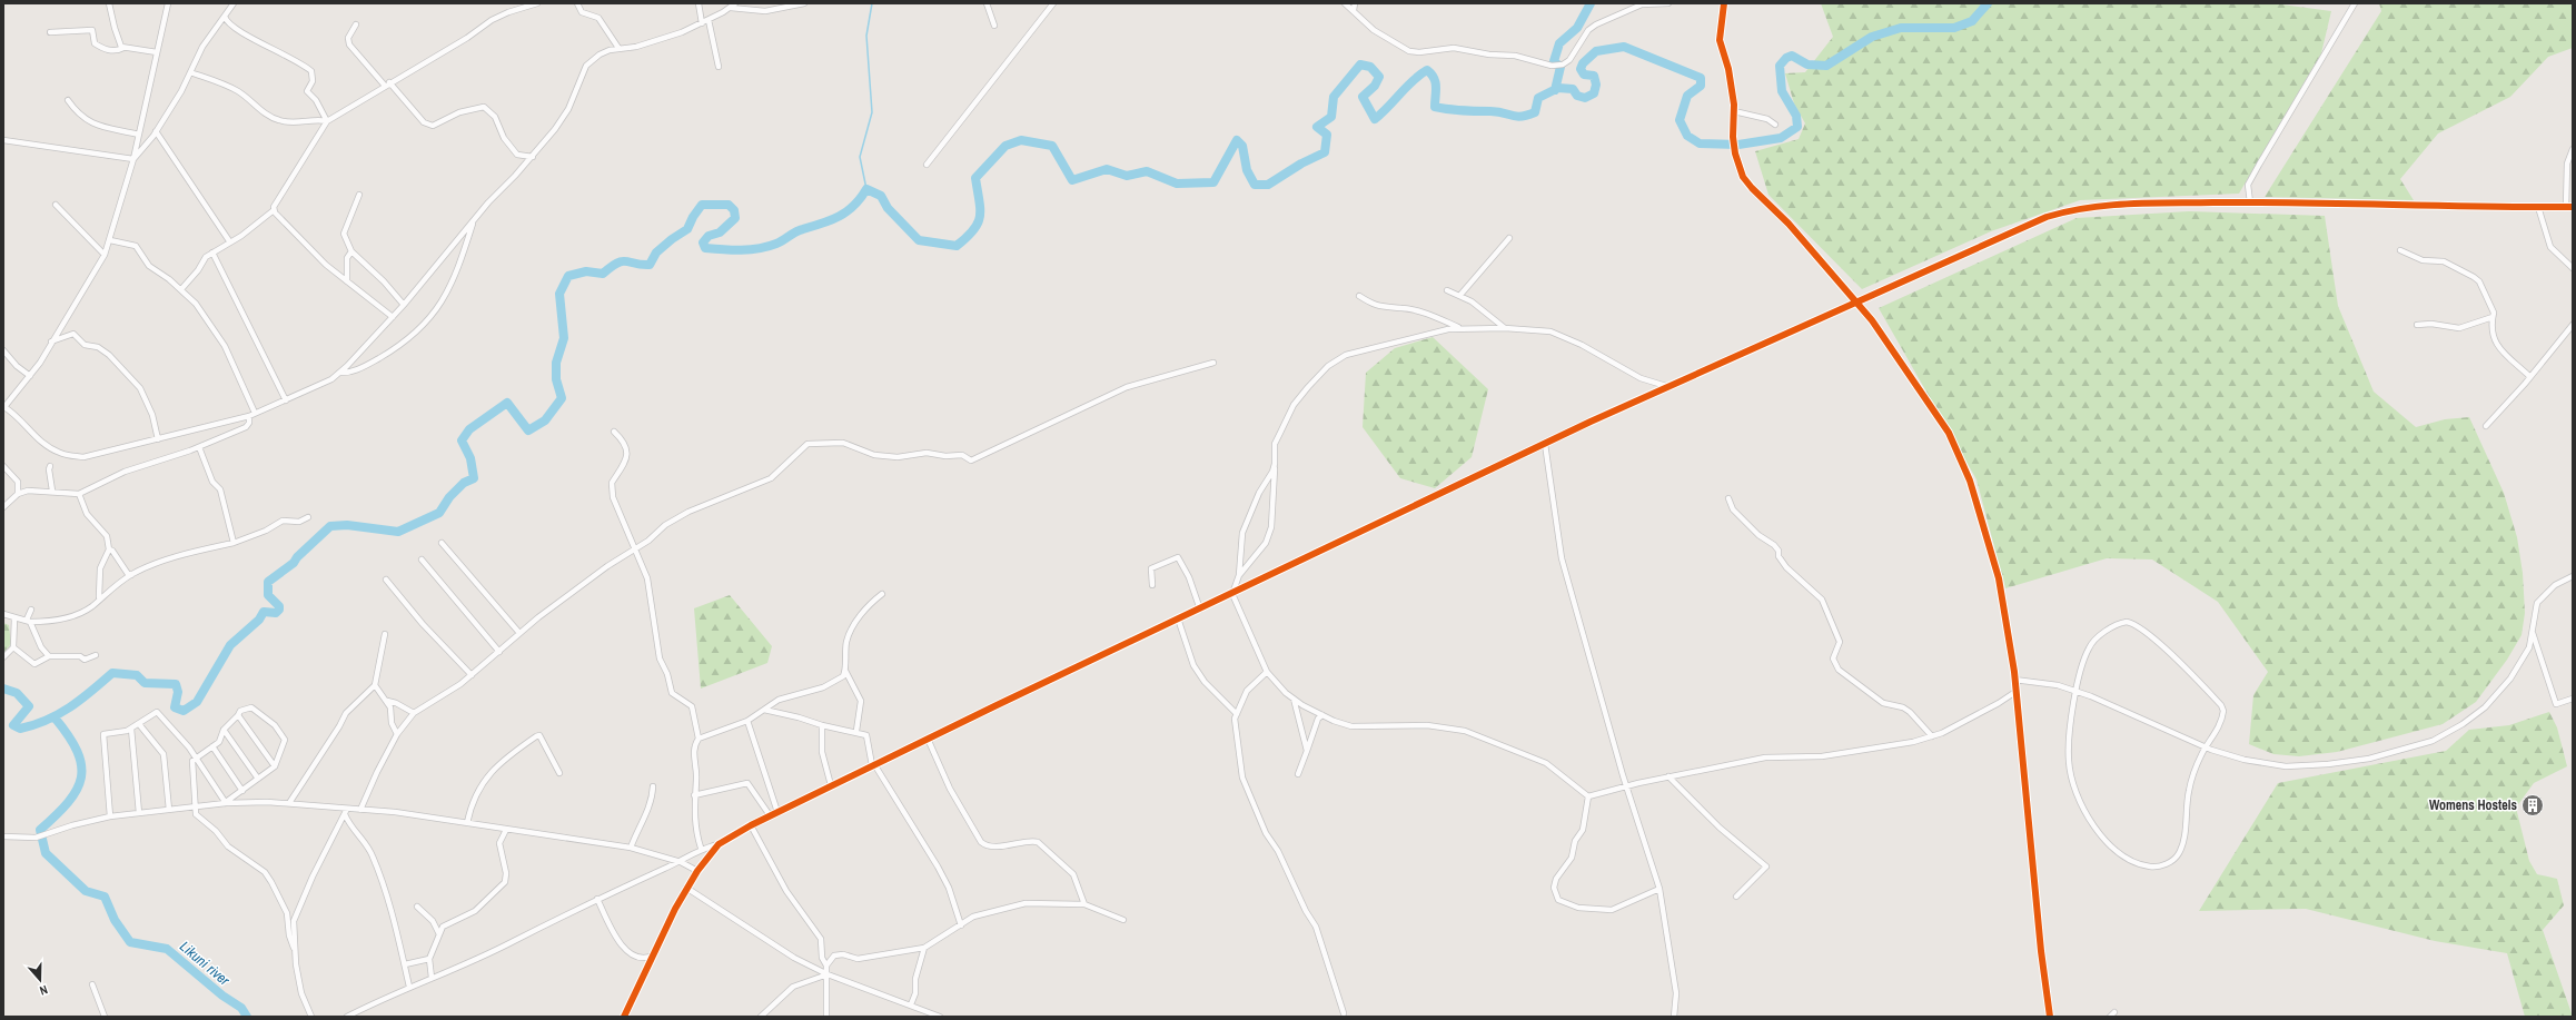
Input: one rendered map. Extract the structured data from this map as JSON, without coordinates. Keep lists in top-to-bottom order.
{
  "water": ["Likuni river"],
  "places": {
    "building": ["Womens Hostels"]
  },
  "north": "bottom"
}
